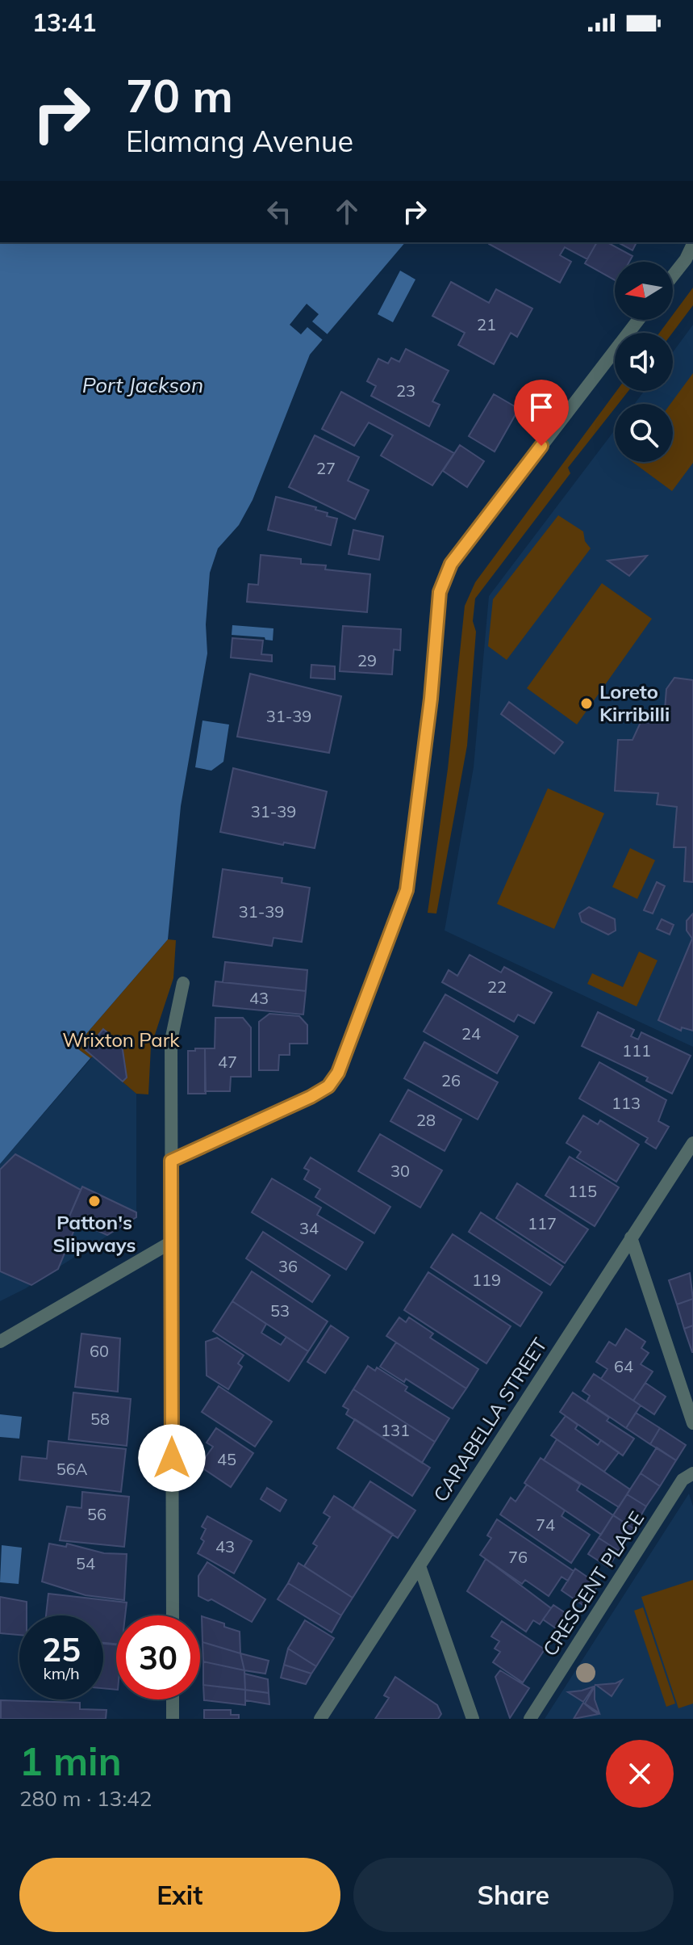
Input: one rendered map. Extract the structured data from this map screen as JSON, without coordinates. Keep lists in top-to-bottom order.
{
  "streets": {
    "street": ["CARABELLA STREET", "CRESCENT PLACE"]
  },
  "water": ["Port Jackson"],
  "parks": ["Wrixton Park"],
  "places": ["Loreto Kirribilli", "Patton's Slipways"],
  "house_numbers": [
    "21",
    "23",
    "27",
    "29",
    "31-39",
    "31-39",
    "31-39",
    "22",
    "43",
    "24",
    "111",
    "47",
    "26",
    "113",
    "28",
    "30",
    "115",
    "117",
    "34",
    "36",
    "119",
    "53",
    "60",
    "64",
    "58",
    "131",
    "45",
    "56A",
    "56",
    "74",
    "43",
    "76",
    "54"
  ],
  "north": "left",
  "page": {
    "status": "13:41",
    "turn": ["70 m", "Elamang Avenue"],
    "speed": "25 km/h",
    "limit": "30",
    "heading": ["1 min", "280 m · 13:42"],
    "buttons": ["Exit", "Share"]
  }
}
